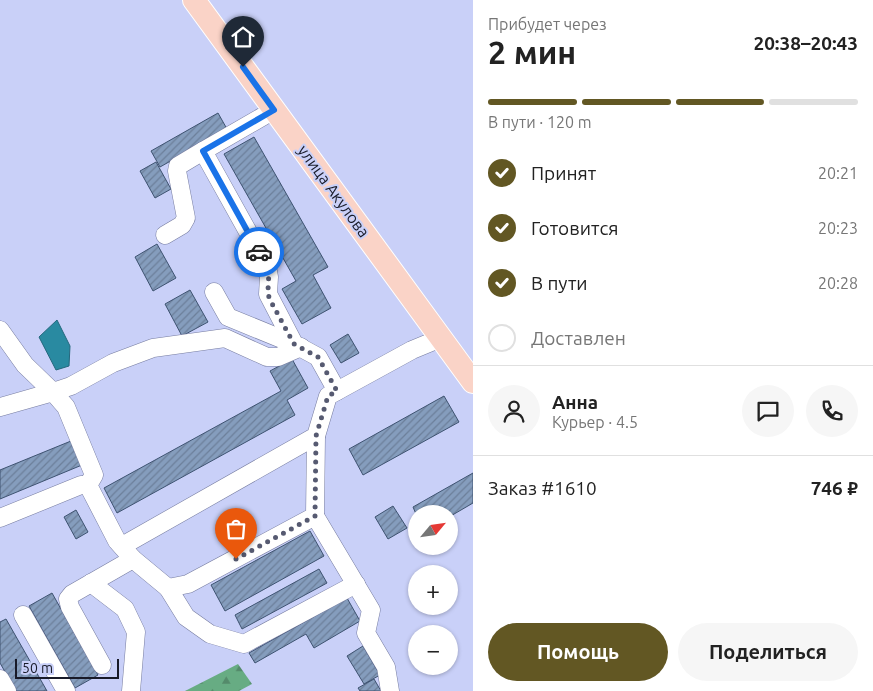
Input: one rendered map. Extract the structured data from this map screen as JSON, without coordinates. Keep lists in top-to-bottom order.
{
  "streets": {
    "main road": ["улица Акулова"]
  },
  "scale_bar": "50 m",
  "north": "top right",
  "page": {
    "heading": ["2 мин", "Прибудет через", "20:38–20:43"],
    "panel": [
      "Анна",
      "Курьер · 4.5",
      "Заказ #1610",
      "746 ₽"
    ],
    "bar": "В пути · 120 m",
    "list": [
      ["Принят", "20:21"],
      ["Готовится", "20:23"],
      ["В пути", "20:28"],
      "Доставлен"
    ],
    "map_buttons": ["+", "−"],
    "buttons": ["Помощь", "Поделиться"],
    "scale": "50 m"
  }
}
